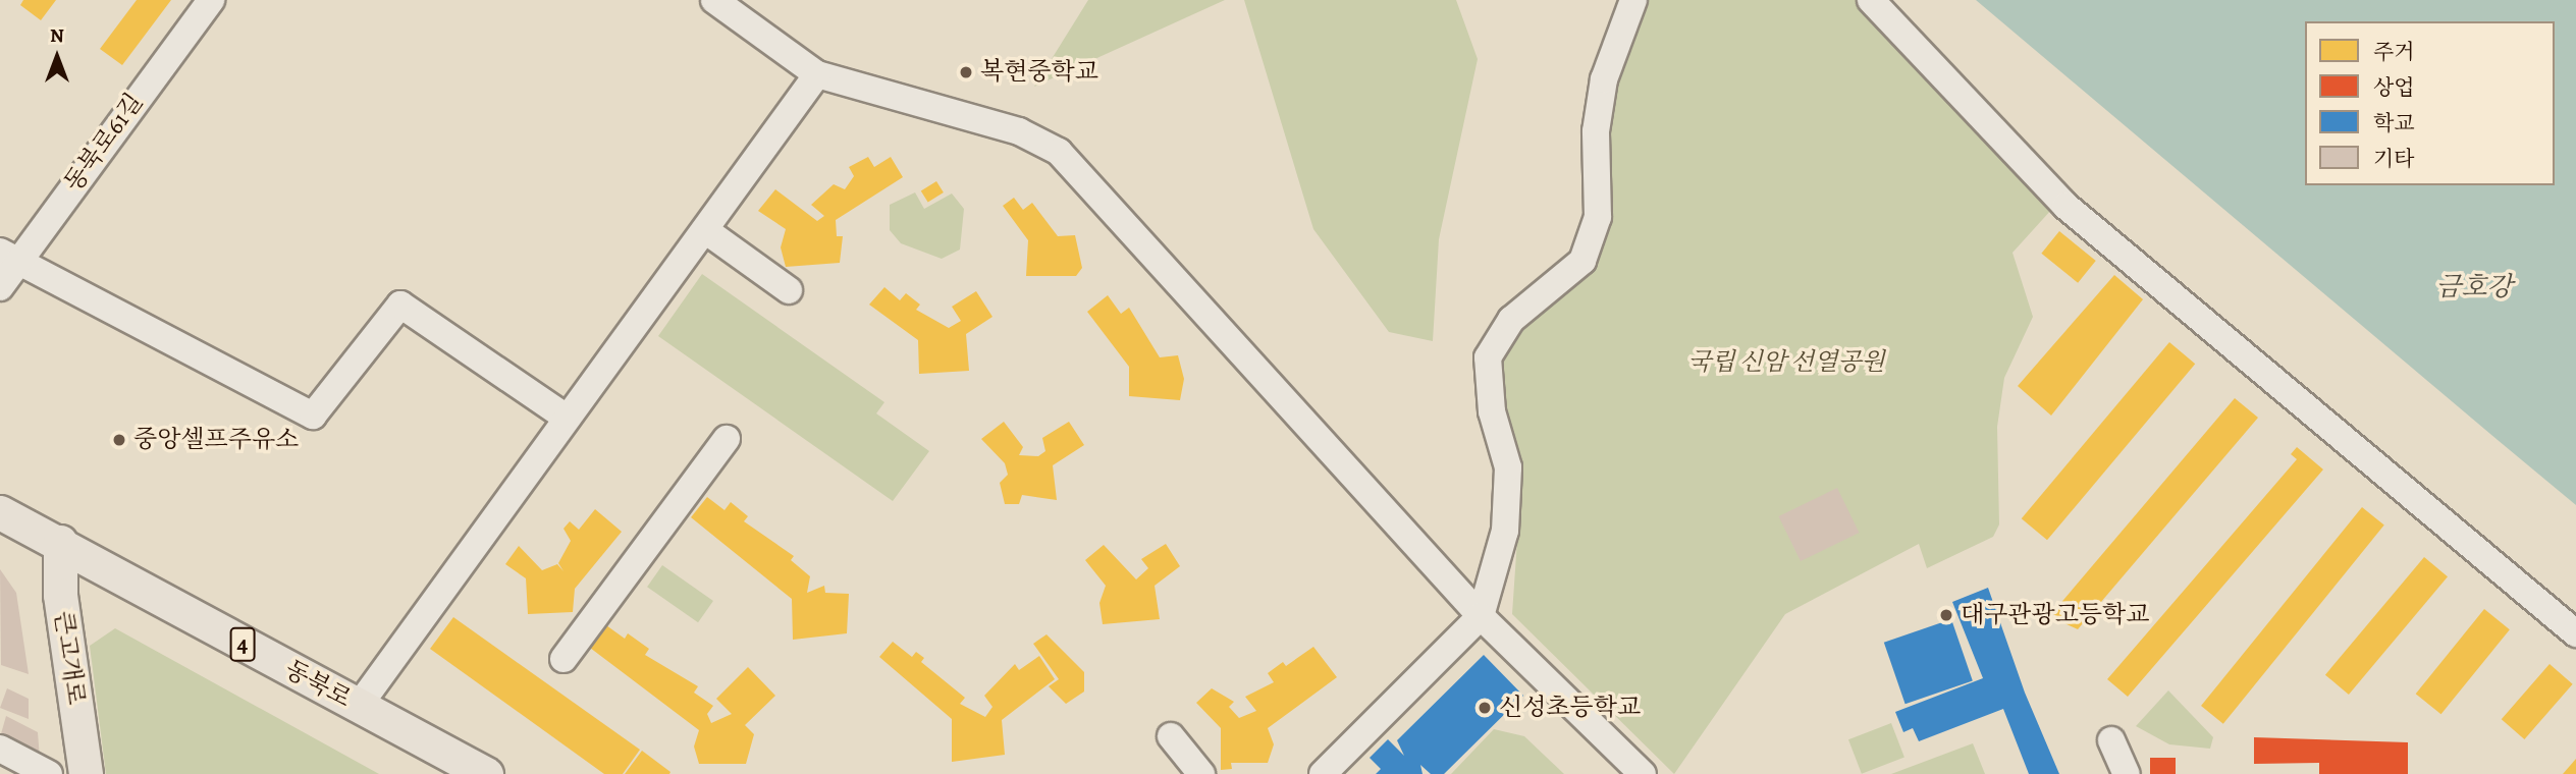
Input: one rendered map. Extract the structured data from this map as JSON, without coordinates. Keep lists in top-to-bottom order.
{
  "streets": {
    "main road": ["4", "큰고개로", "동북로"],
    "street": ["동북로61길"]
  },
  "crossings": [
    ["큰고개로", "동북로"]
  ],
  "water": ["금호강"],
  "parks": ["국립 신암 선열공원"],
  "places": [
    "복현중학교",
    "중앙셀프주유소",
    "대구관광고등학교",
    "신성초등학교"
  ],
  "legend": [
    "주거",
    "상업",
    "학교",
    "기타"
  ],
  "north": "top"
}
